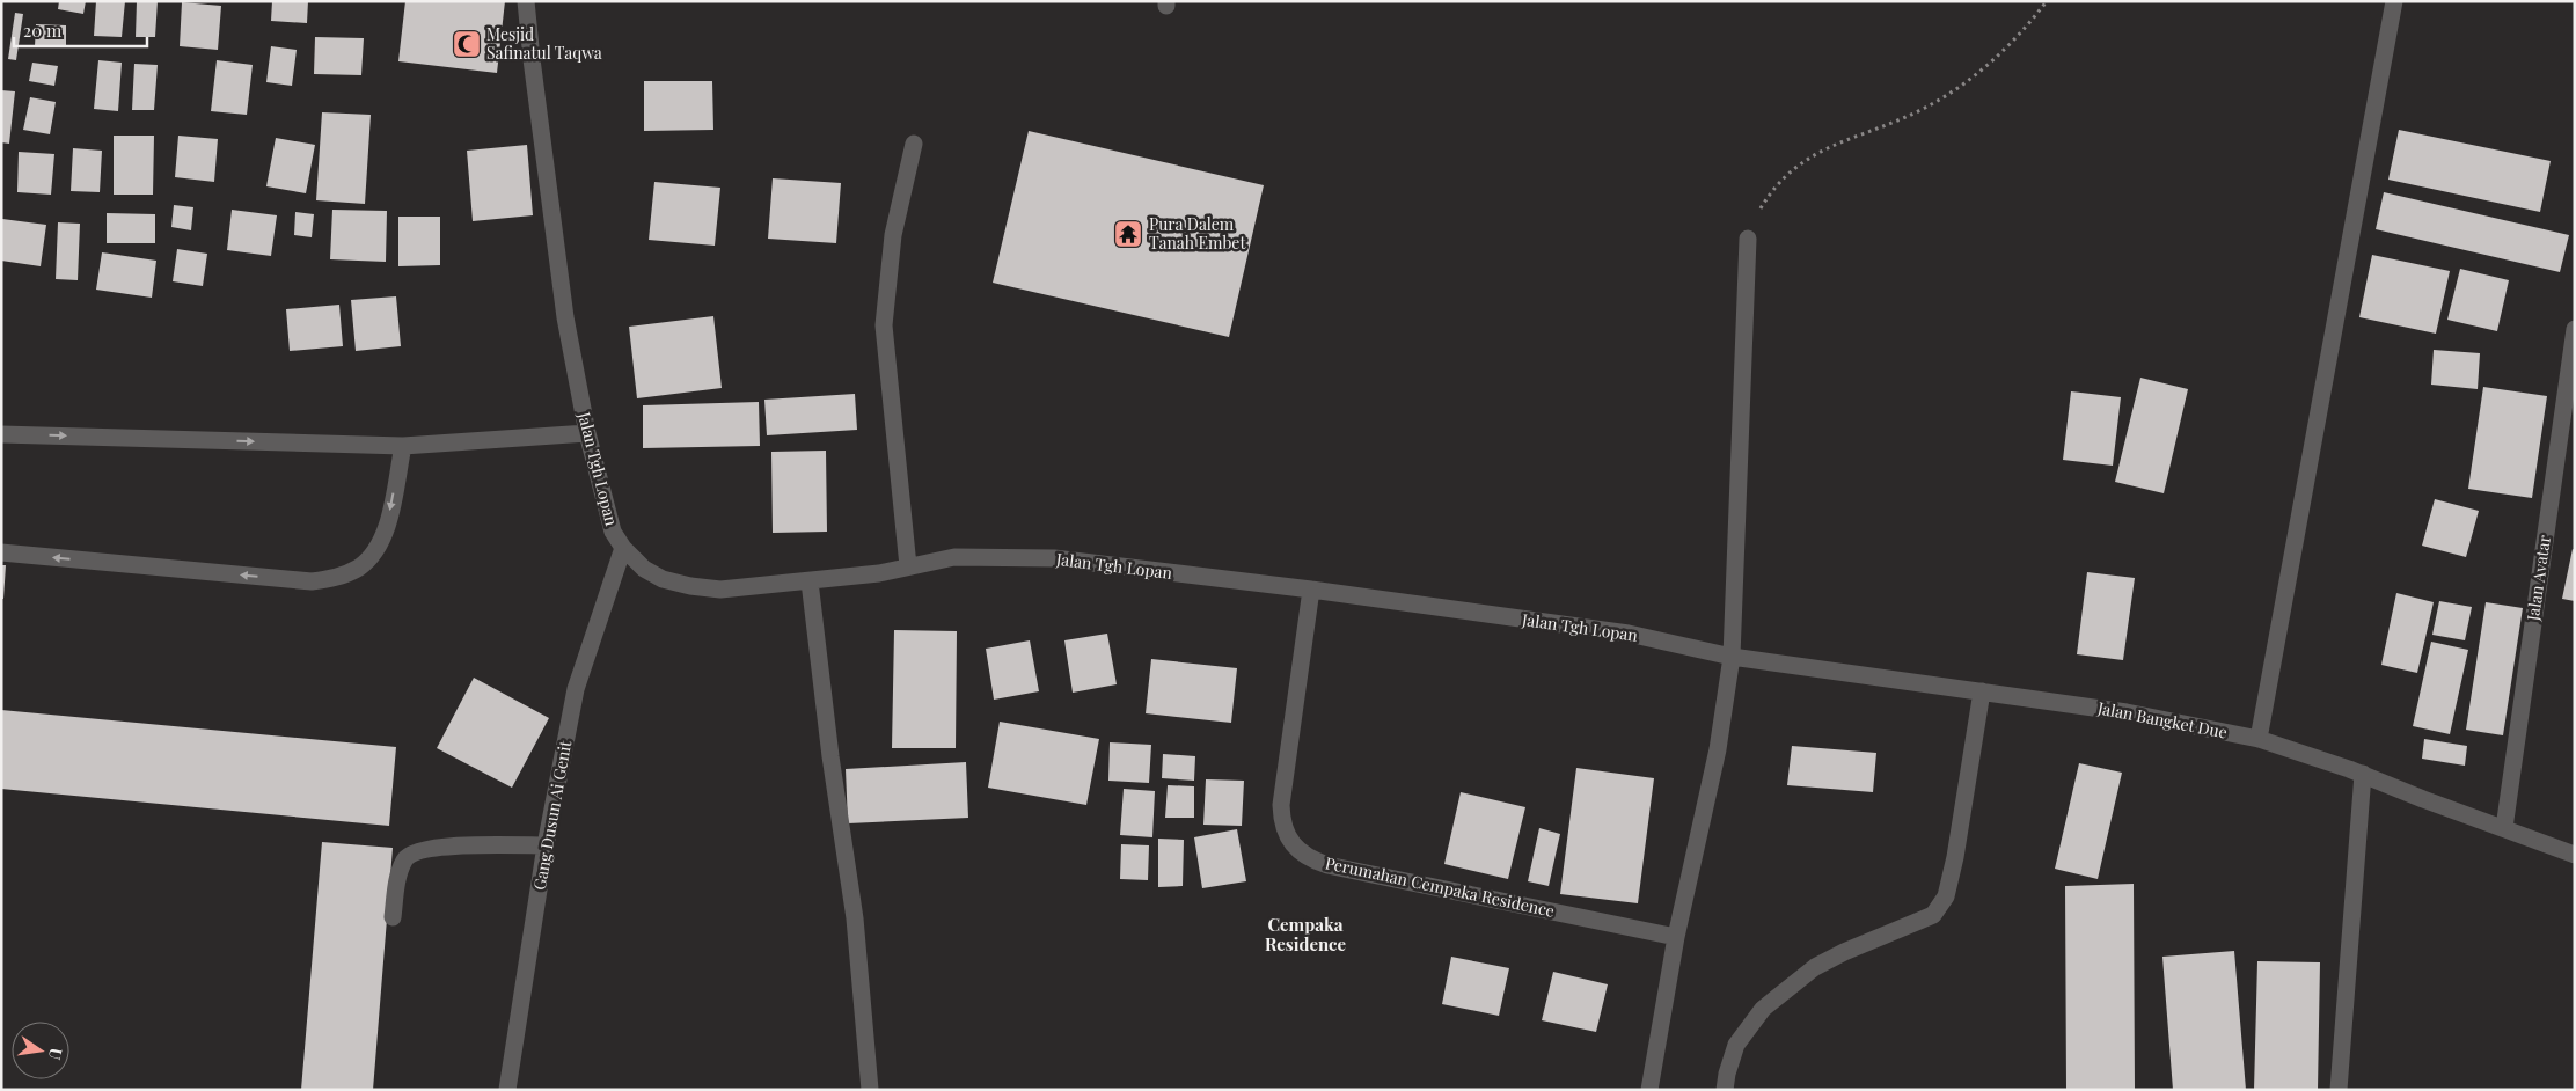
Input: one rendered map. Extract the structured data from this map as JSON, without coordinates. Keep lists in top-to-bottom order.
{
  "streets": {
    "street": [
      "Jalan Tgh Lopan",
      "Jalan Avatar",
      "Jalan Bangket Due",
      "Gang Dusun Ai Genit",
      "Perumahan Cempaka Residence"
    ]
  },
  "crossings": [
    ["Jalan Tgh Lopan", "Jalan Bangket Due"],
    ["Jalan Tgh Lopan", "Gang Dusun Ai Genit"],
    ["Jalan Tgh Lopan", "Perumahan Cempaka Residence"],
    ["Jalan Avatar", "Jalan Bangket Due"]
  ],
  "districts": ["Cempaka Residence"],
  "places": {
    "mosque": ["Mesjid Safinatul Taqwa"],
    "temple": ["Pura Dalem Tanah Embet"]
  },
  "scale_bar": "20 m",
  "north": "right"
}
